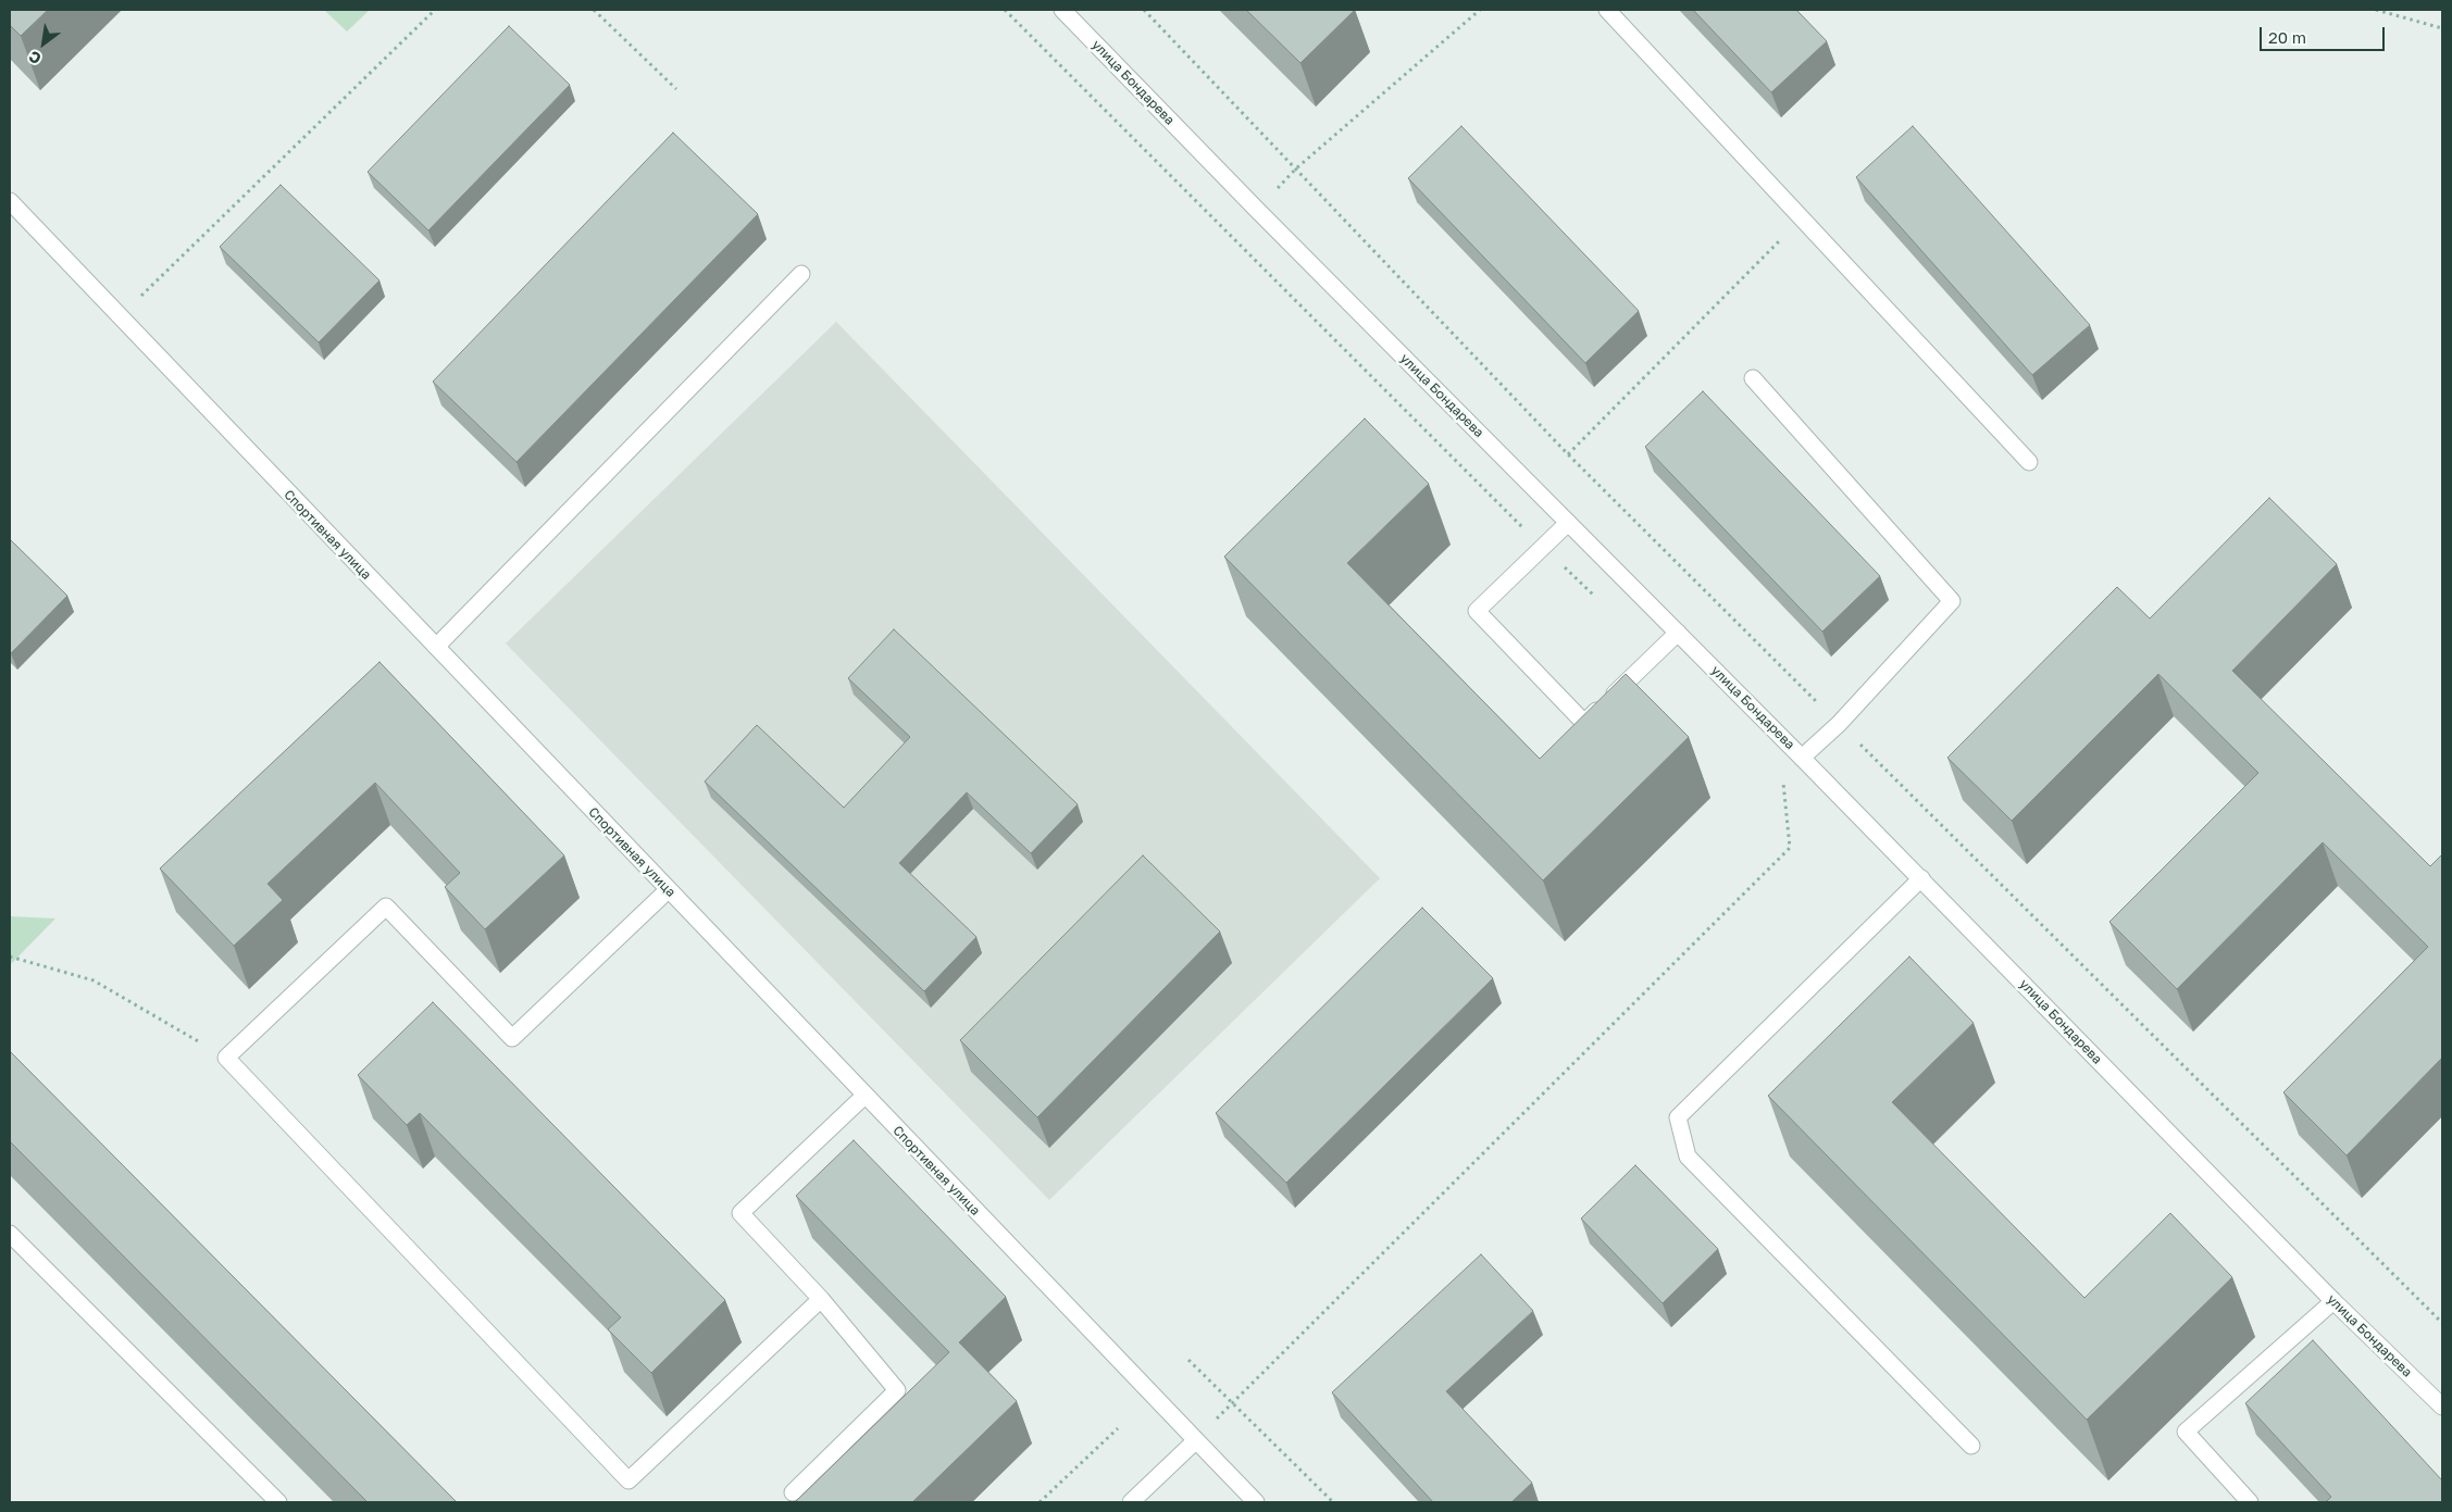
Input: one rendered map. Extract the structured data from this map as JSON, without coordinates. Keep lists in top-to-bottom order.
{
  "streets": {
    "street": ["улица Бондарева", "Спортивная улица"]
  },
  "scale_bar": "20 m",
  "north": "bottom left"
}
